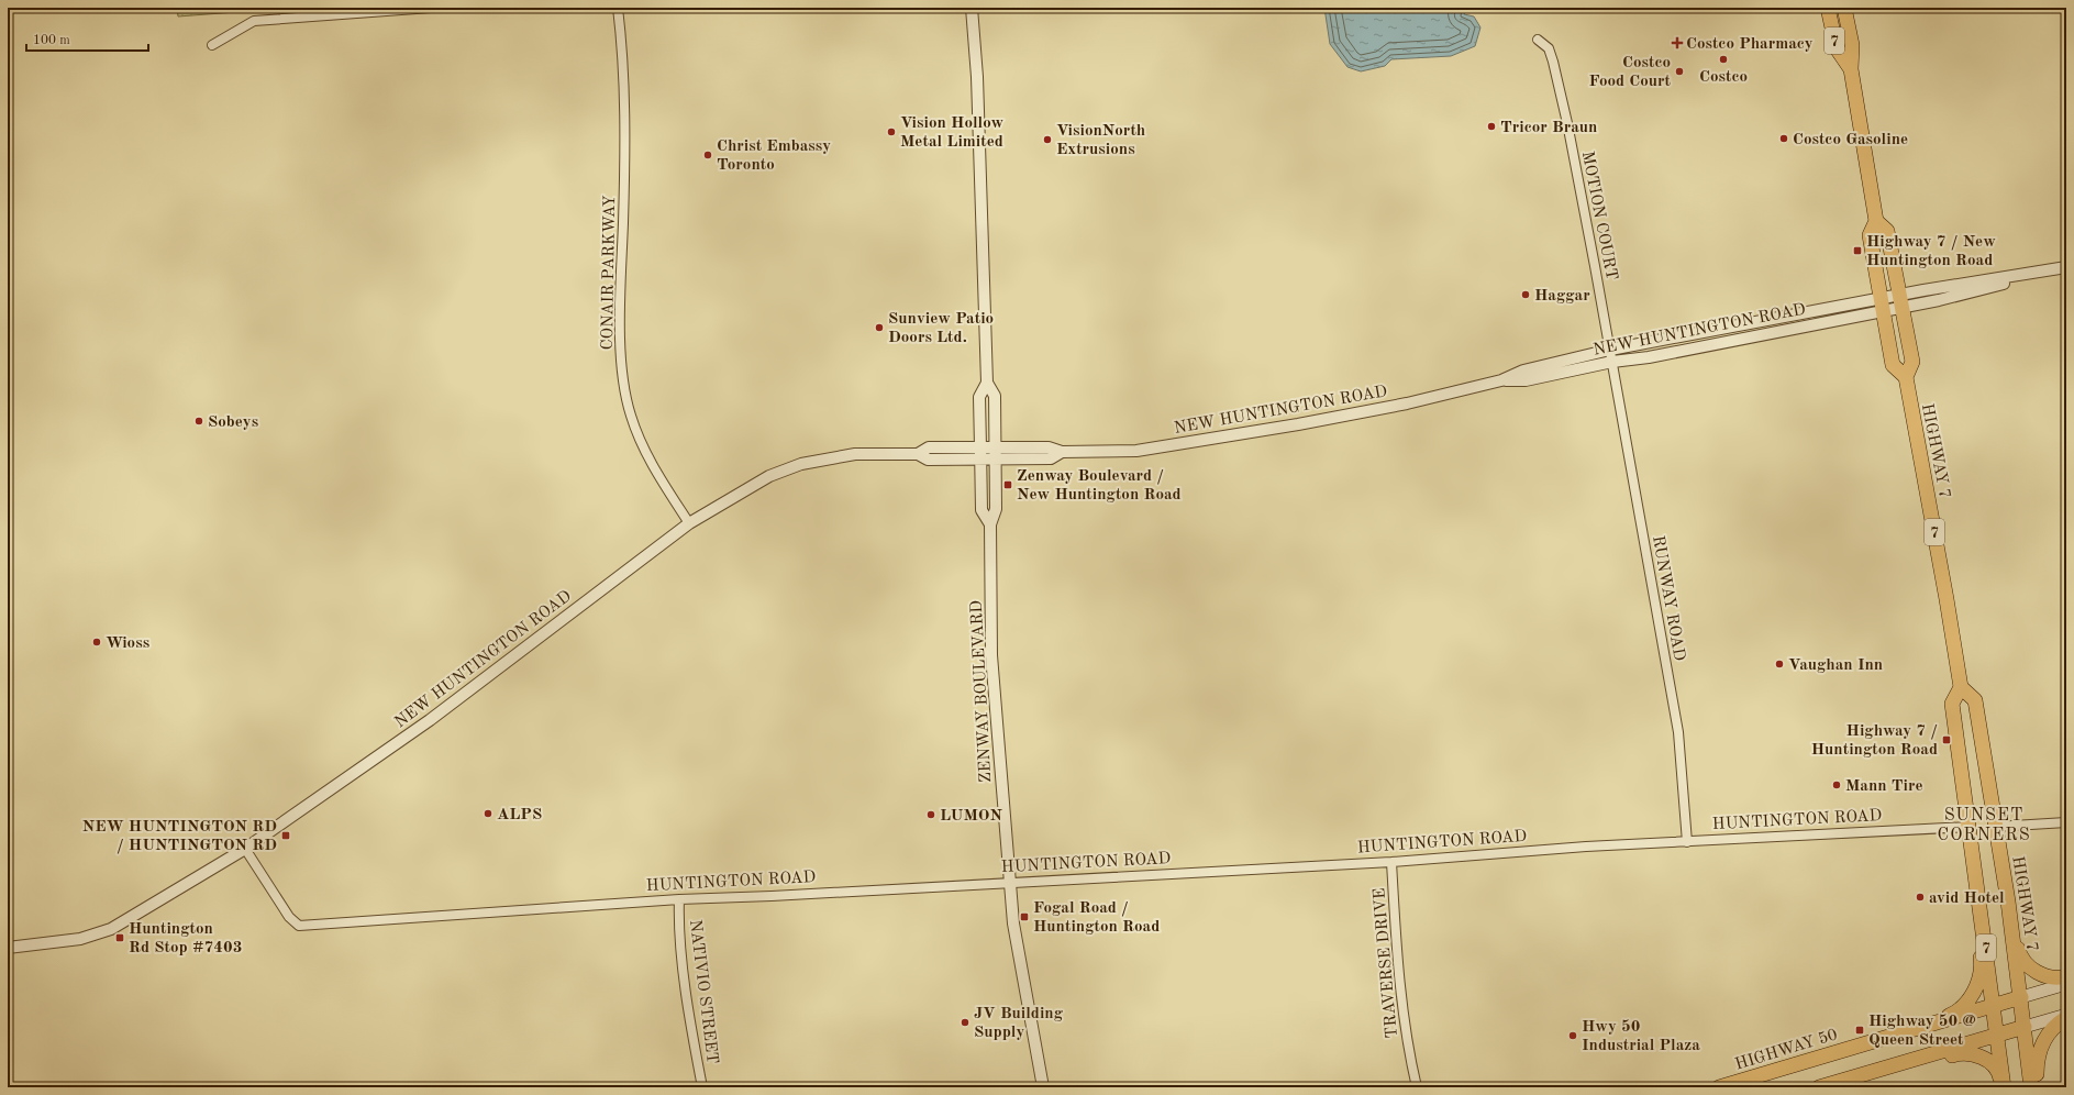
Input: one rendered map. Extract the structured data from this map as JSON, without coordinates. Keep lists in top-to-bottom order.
{
  "streets": {
    "main road": ["7", "HIGHWAY 7", "HIGHWAY 50"],
    "street": [
      "MOTION COURT",
      "CONAIR PARKWAY",
      "NEW HUNTINGTON ROAD",
      "RUNWAY ROAD",
      "ZENWAY BOULEVARD",
      "HUNTINGTON ROAD",
      "TRAVERSE DRIVE",
      "NATIVIO STREET"
    ]
  },
  "crossings": [
    ["7", "NEW HUNTINGTON ROAD"],
    ["7", "HIGHWAY 7"],
    ["7", "HUNTINGTON ROAD"],
    ["7", "HIGHWAY 50"],
    ["MOTION COURT", "NEW HUNTINGTON ROAD"],
    ["MOTION COURT", "RUNWAY ROAD"],
    ["CONAIR PARKWAY", "NEW HUNTINGTON ROAD"],
    ["NEW HUNTINGTON ROAD", "HIGHWAY 7"],
    ["NEW HUNTINGTON ROAD", "RUNWAY ROAD"],
    ["NEW HUNTINGTON ROAD", "ZENWAY BOULEVARD"],
    ["NEW HUNTINGTON ROAD", "HUNTINGTON ROAD"],
    ["HIGHWAY 7", "HIGHWAY 50"],
    ["RUNWAY ROAD", "HUNTINGTON ROAD"],
    ["ZENWAY BOULEVARD", "HUNTINGTON ROAD"],
    ["HUNTINGTON ROAD", "TRAVERSE DRIVE"],
    ["HUNTINGTON ROAD", "NATIVIO STREET"]
  ],
  "districts": ["SUNSET CORNERS"],
  "places": {
    "health": ["Costco Pharmacy"],
    "other": [
      "Costco",
      "Costco Food Court",
      "Tricor Braun",
      "Vision Hollow Metal Limited",
      "Costco Gasoline",
      "VisionNorth Extrusions",
      "Christ Embassy Toronto",
      "Haggar",
      "Sunview Patio Doors Ltd.",
      "Sobeys",
      "Wioss",
      "Vaughan Inn",
      "Mann Tire",
      "ALPS",
      "LUMON",
      "avid Hotel",
      "JV Building Supply",
      "Hwy 50 Industrial Plaza"
    ],
    "transit": [
      "Highway 7 / New Huntington Road",
      "Zenway Boulevard / New Huntington Road",
      "Highway 7 / Huntington Road",
      "NEW HUNTINGTON RD / HUNTINGTON RD",
      "Fogal Road / Huntington Road",
      "Huntington Rd Stop #7403",
      "Highway 50 @ Queen Street"
    ]
  },
  "scale_bar": "100 m"
}
